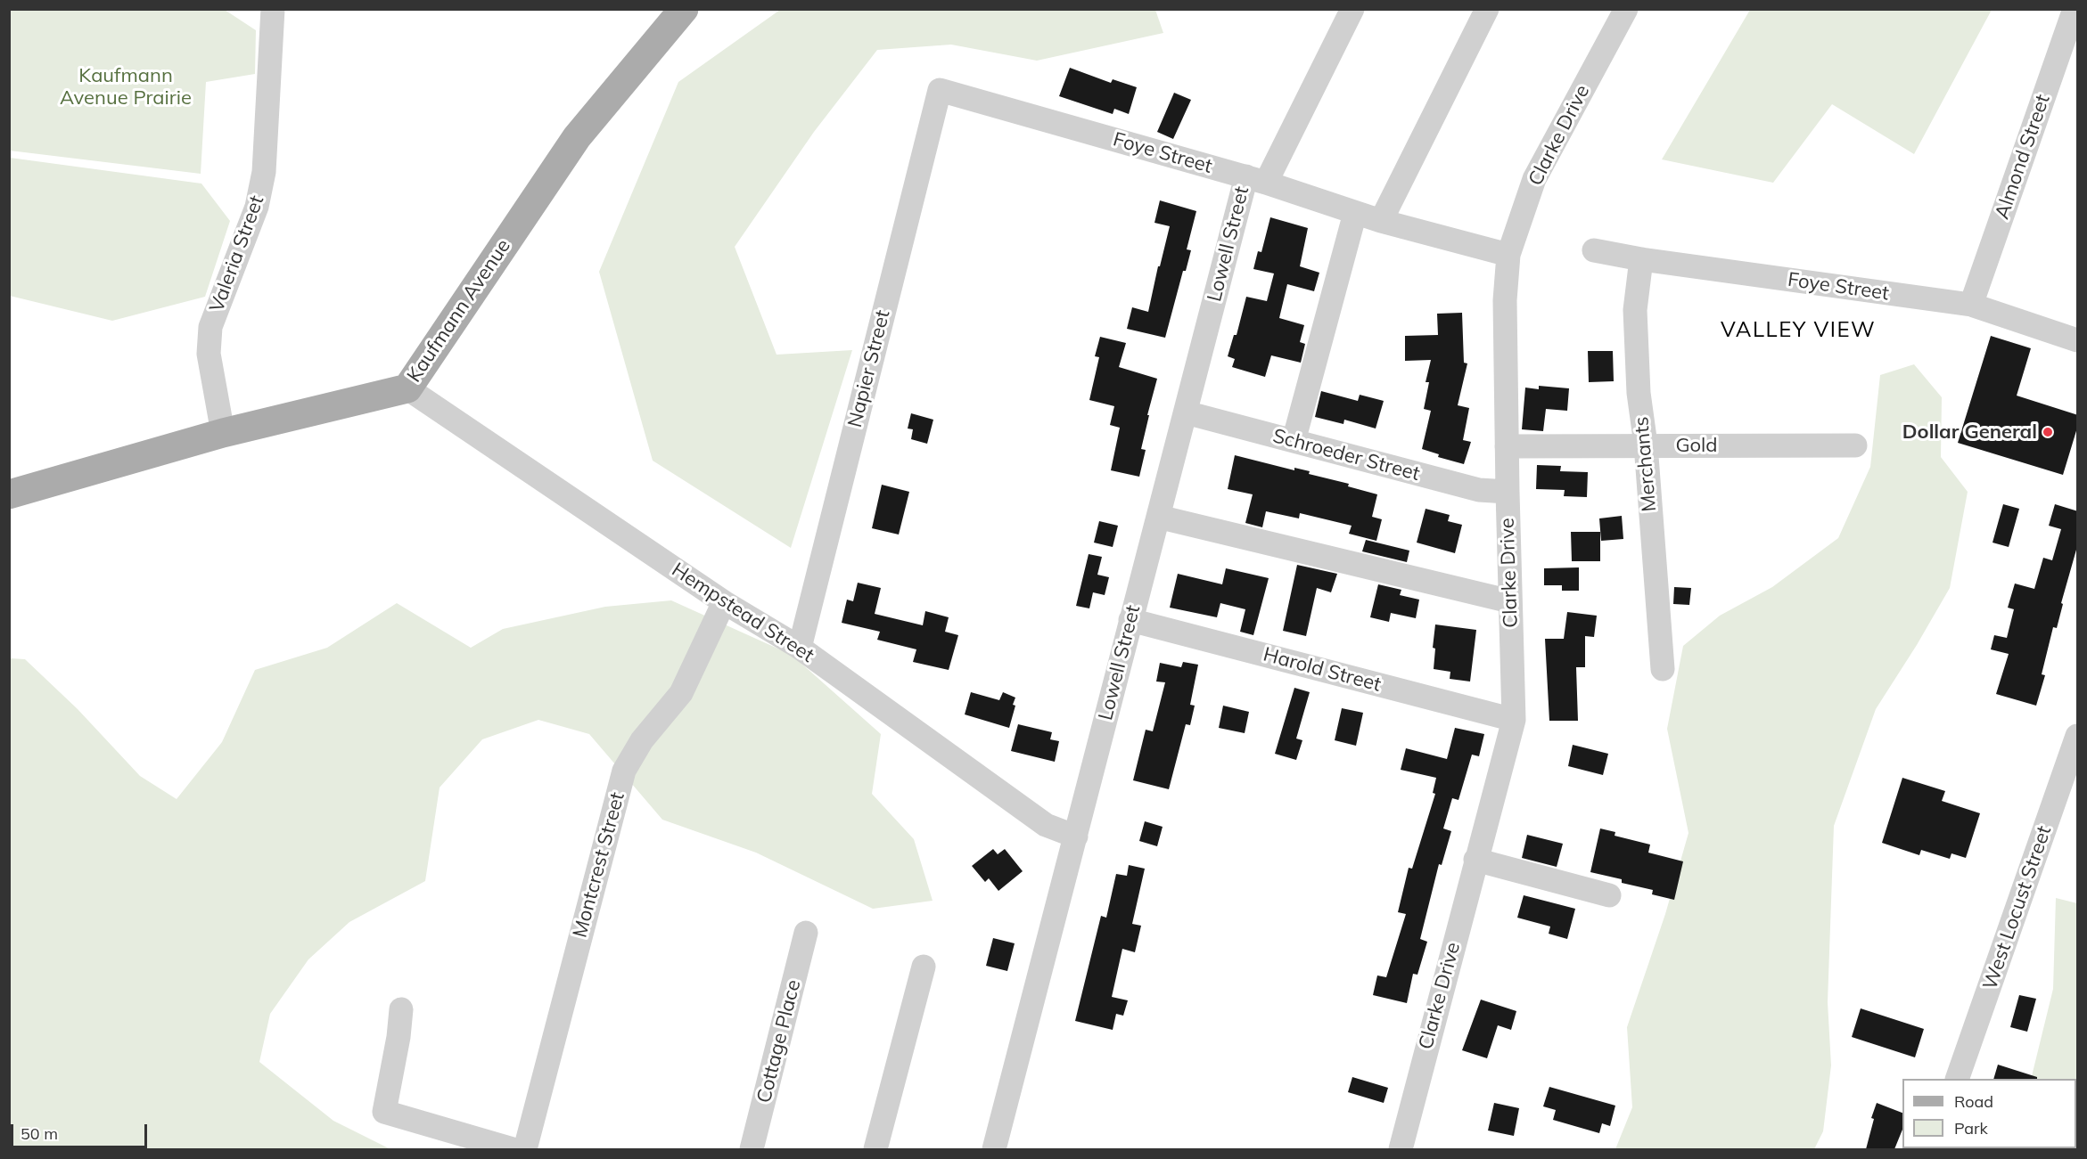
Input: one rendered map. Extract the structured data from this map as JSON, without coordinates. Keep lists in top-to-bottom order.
{
  "streets": {
    "main road": ["Kaufmann Avenue"],
    "street": [
      "Clarke Drive",
      "Foye Street",
      "Almond Street",
      "Lowell Street",
      "Valeria Street",
      "Napier Street",
      "Gold",
      "Schroeder Street",
      "Merchants",
      "Hempstead Street",
      "Harold Street",
      "Montcrest Street",
      "West Locust Street",
      "Cottage Place"
    ]
  },
  "crossings": [
    ["Clarke Drive", "Foye Street"],
    ["Clarke Drive", "Gold"],
    ["Clarke Drive", "Schroeder Street"],
    ["Clarke Drive", "Harold Street"],
    ["Foye Street", "Almond Street"],
    ["Foye Street", "Lowell Street"],
    ["Foye Street", "Napier Street"],
    ["Foye Street", "Merchants"],
    ["Lowell Street", "Schroeder Street"],
    ["Lowell Street", "Hempstead Street"],
    ["Lowell Street", "Harold Street"],
    ["Valeria Street", "Kaufmann Avenue"],
    ["Kaufmann Avenue", "Hempstead Street"],
    ["Napier Street", "Hempstead Street"],
    ["Gold", "Merchants"],
    ["Hempstead Street", "Montcrest Street"]
  ],
  "districts": ["VALLEY VIEW"],
  "parks": ["Kaufmann Avenue Prairie"],
  "places": ["Dollar General"],
  "legend": ["Road", "Park"],
  "scale_bar": "50 m"
}
